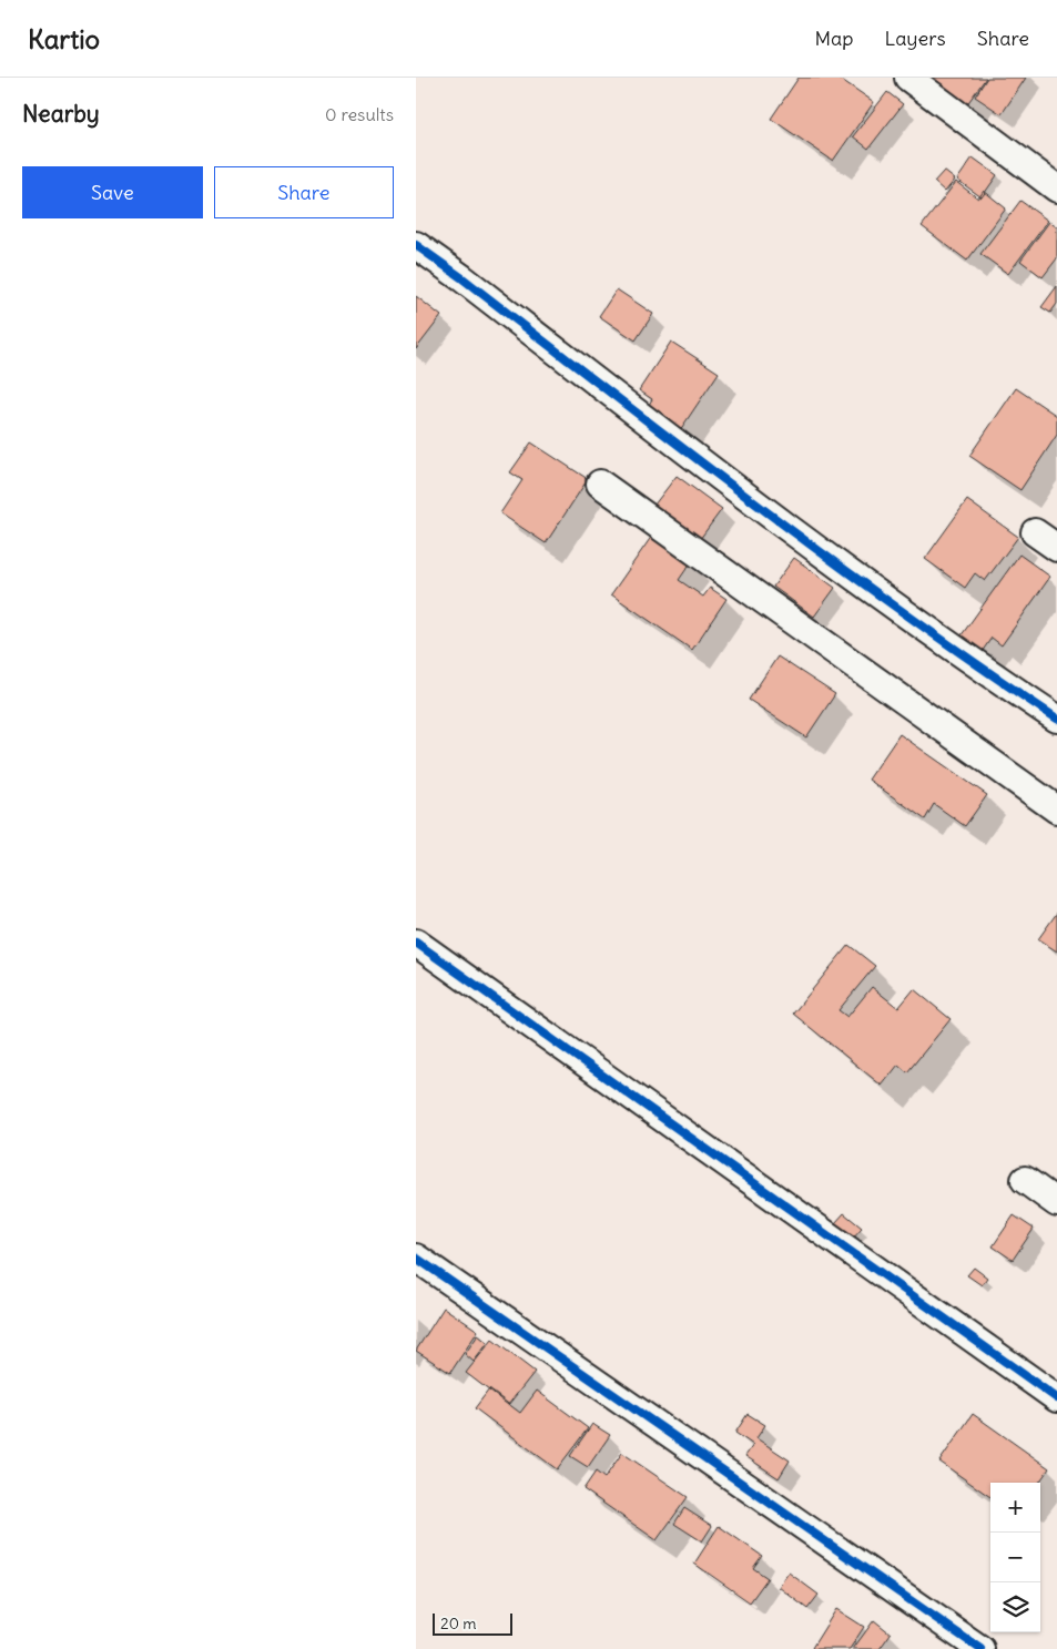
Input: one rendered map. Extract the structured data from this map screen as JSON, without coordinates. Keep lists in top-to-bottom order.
{
  "scale_bar": "20 m",
  "page": {
    "header": "Kartio",
    "nav": ["Map", "Layers", "Share"],
    "heading": ["Nearby", "0 results"],
    "buttons": ["Save", "Share"],
    "map_buttons": ["+", "−"],
    "scale": "20 m"
  }
}
